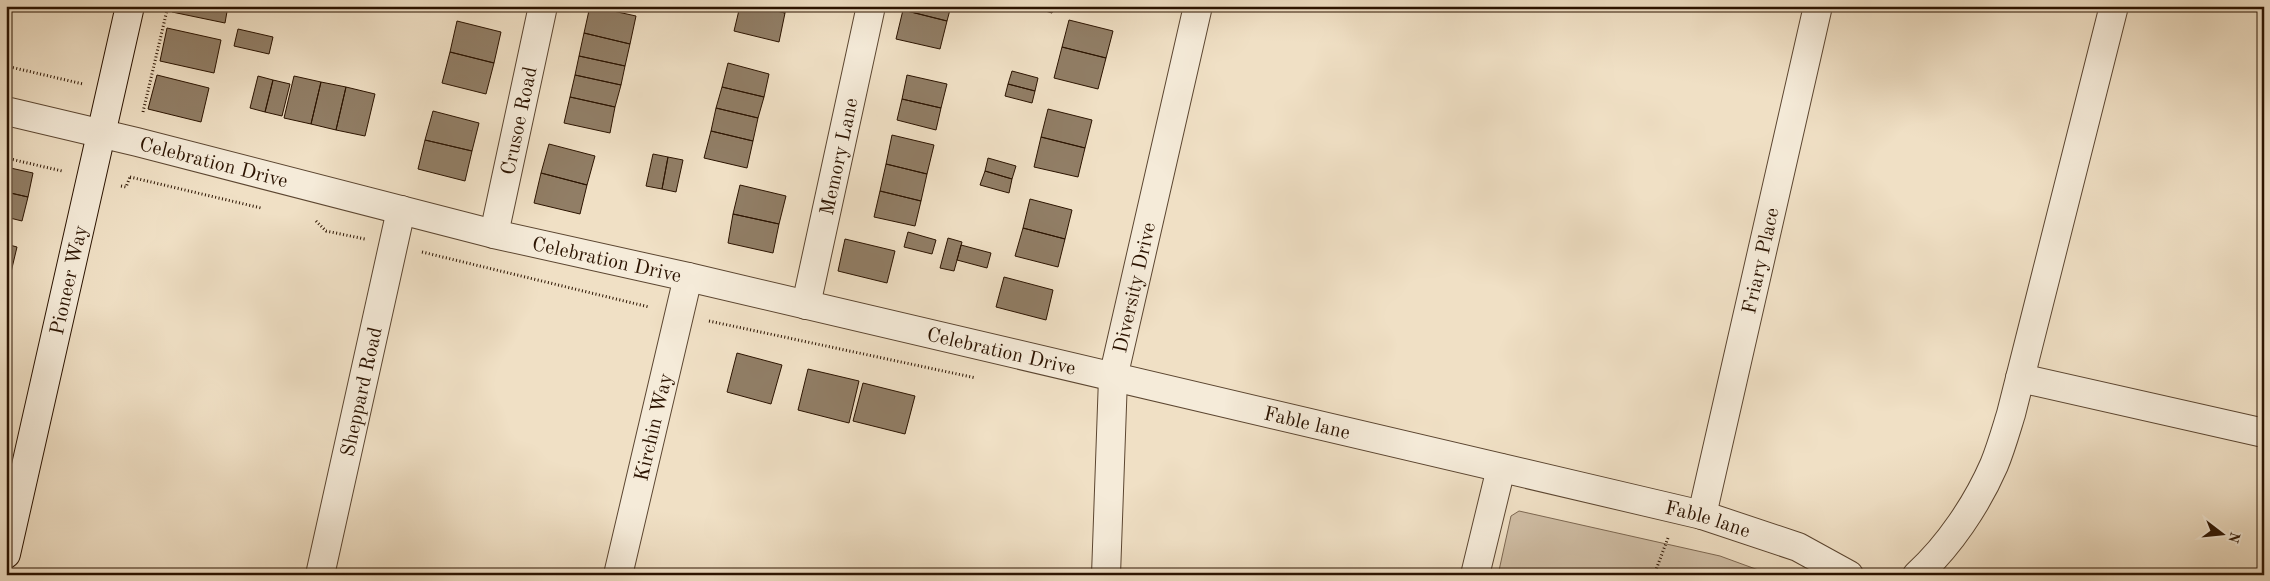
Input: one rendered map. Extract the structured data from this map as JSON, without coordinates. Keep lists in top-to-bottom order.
{
  "streets": {
    "street": [
      "Crusoe Road",
      "Memory Lane",
      "Celebration Drive",
      "Friary Place",
      "Pioneer Way",
      "Diversity Drive",
      "Sheppard Road",
      "Fable lane",
      "Kirchin Way"
    ]
  },
  "crossings": [
    ["Crusoe Road", "Celebration Drive"],
    ["Memory Lane", "Celebration Drive"],
    ["Celebration Drive", "Pioneer Way"],
    ["Celebration Drive", "Diversity Drive"],
    ["Celebration Drive", "Sheppard Road"],
    ["Celebration Drive", "Fable lane"],
    ["Celebration Drive", "Kirchin Way"],
    ["Friary Place", "Fable lane"],
    ["Diversity Drive", "Fable lane"]
  ],
  "north": "right"
}
